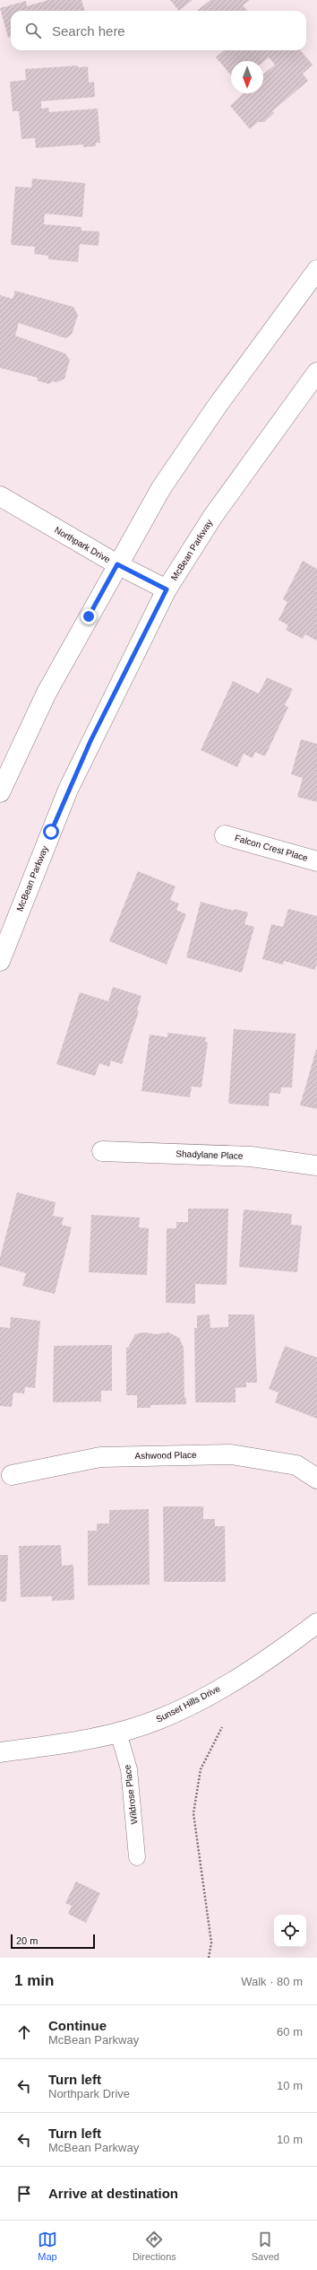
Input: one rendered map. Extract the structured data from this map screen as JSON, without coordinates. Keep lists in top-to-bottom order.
{
  "streets": {
    "main road": [
      "Northpark Drive",
      "McBean Parkway",
      "Falcon Crest Place",
      "Shadylane Place",
      "Ashwood Place",
      "Sunset Hills Drive"
    ],
    "lane": ["Wildrose Place"]
  },
  "crossings": [
    ["Northpark Drive", "McBean Parkway"],
    ["Sunset Hills Drive", "Wildrose Place"]
  ],
  "scale_bar": "20 m",
  "north": "bottom",
  "page": {
    "search": "Search here",
    "scale": "20 m",
    "heading": ["1 min", "Walk · 80 m"],
    "list": [
      ["Continue", "McBean Parkway", "60 m"],
      ["Turn left", "Northpark Drive", "10 m"],
      ["Turn left", "McBean Parkway", "10 m"],
      "Arrive at destination"
    ],
    "nav": ["Map", "Directions", "Saved"]
  }
}
